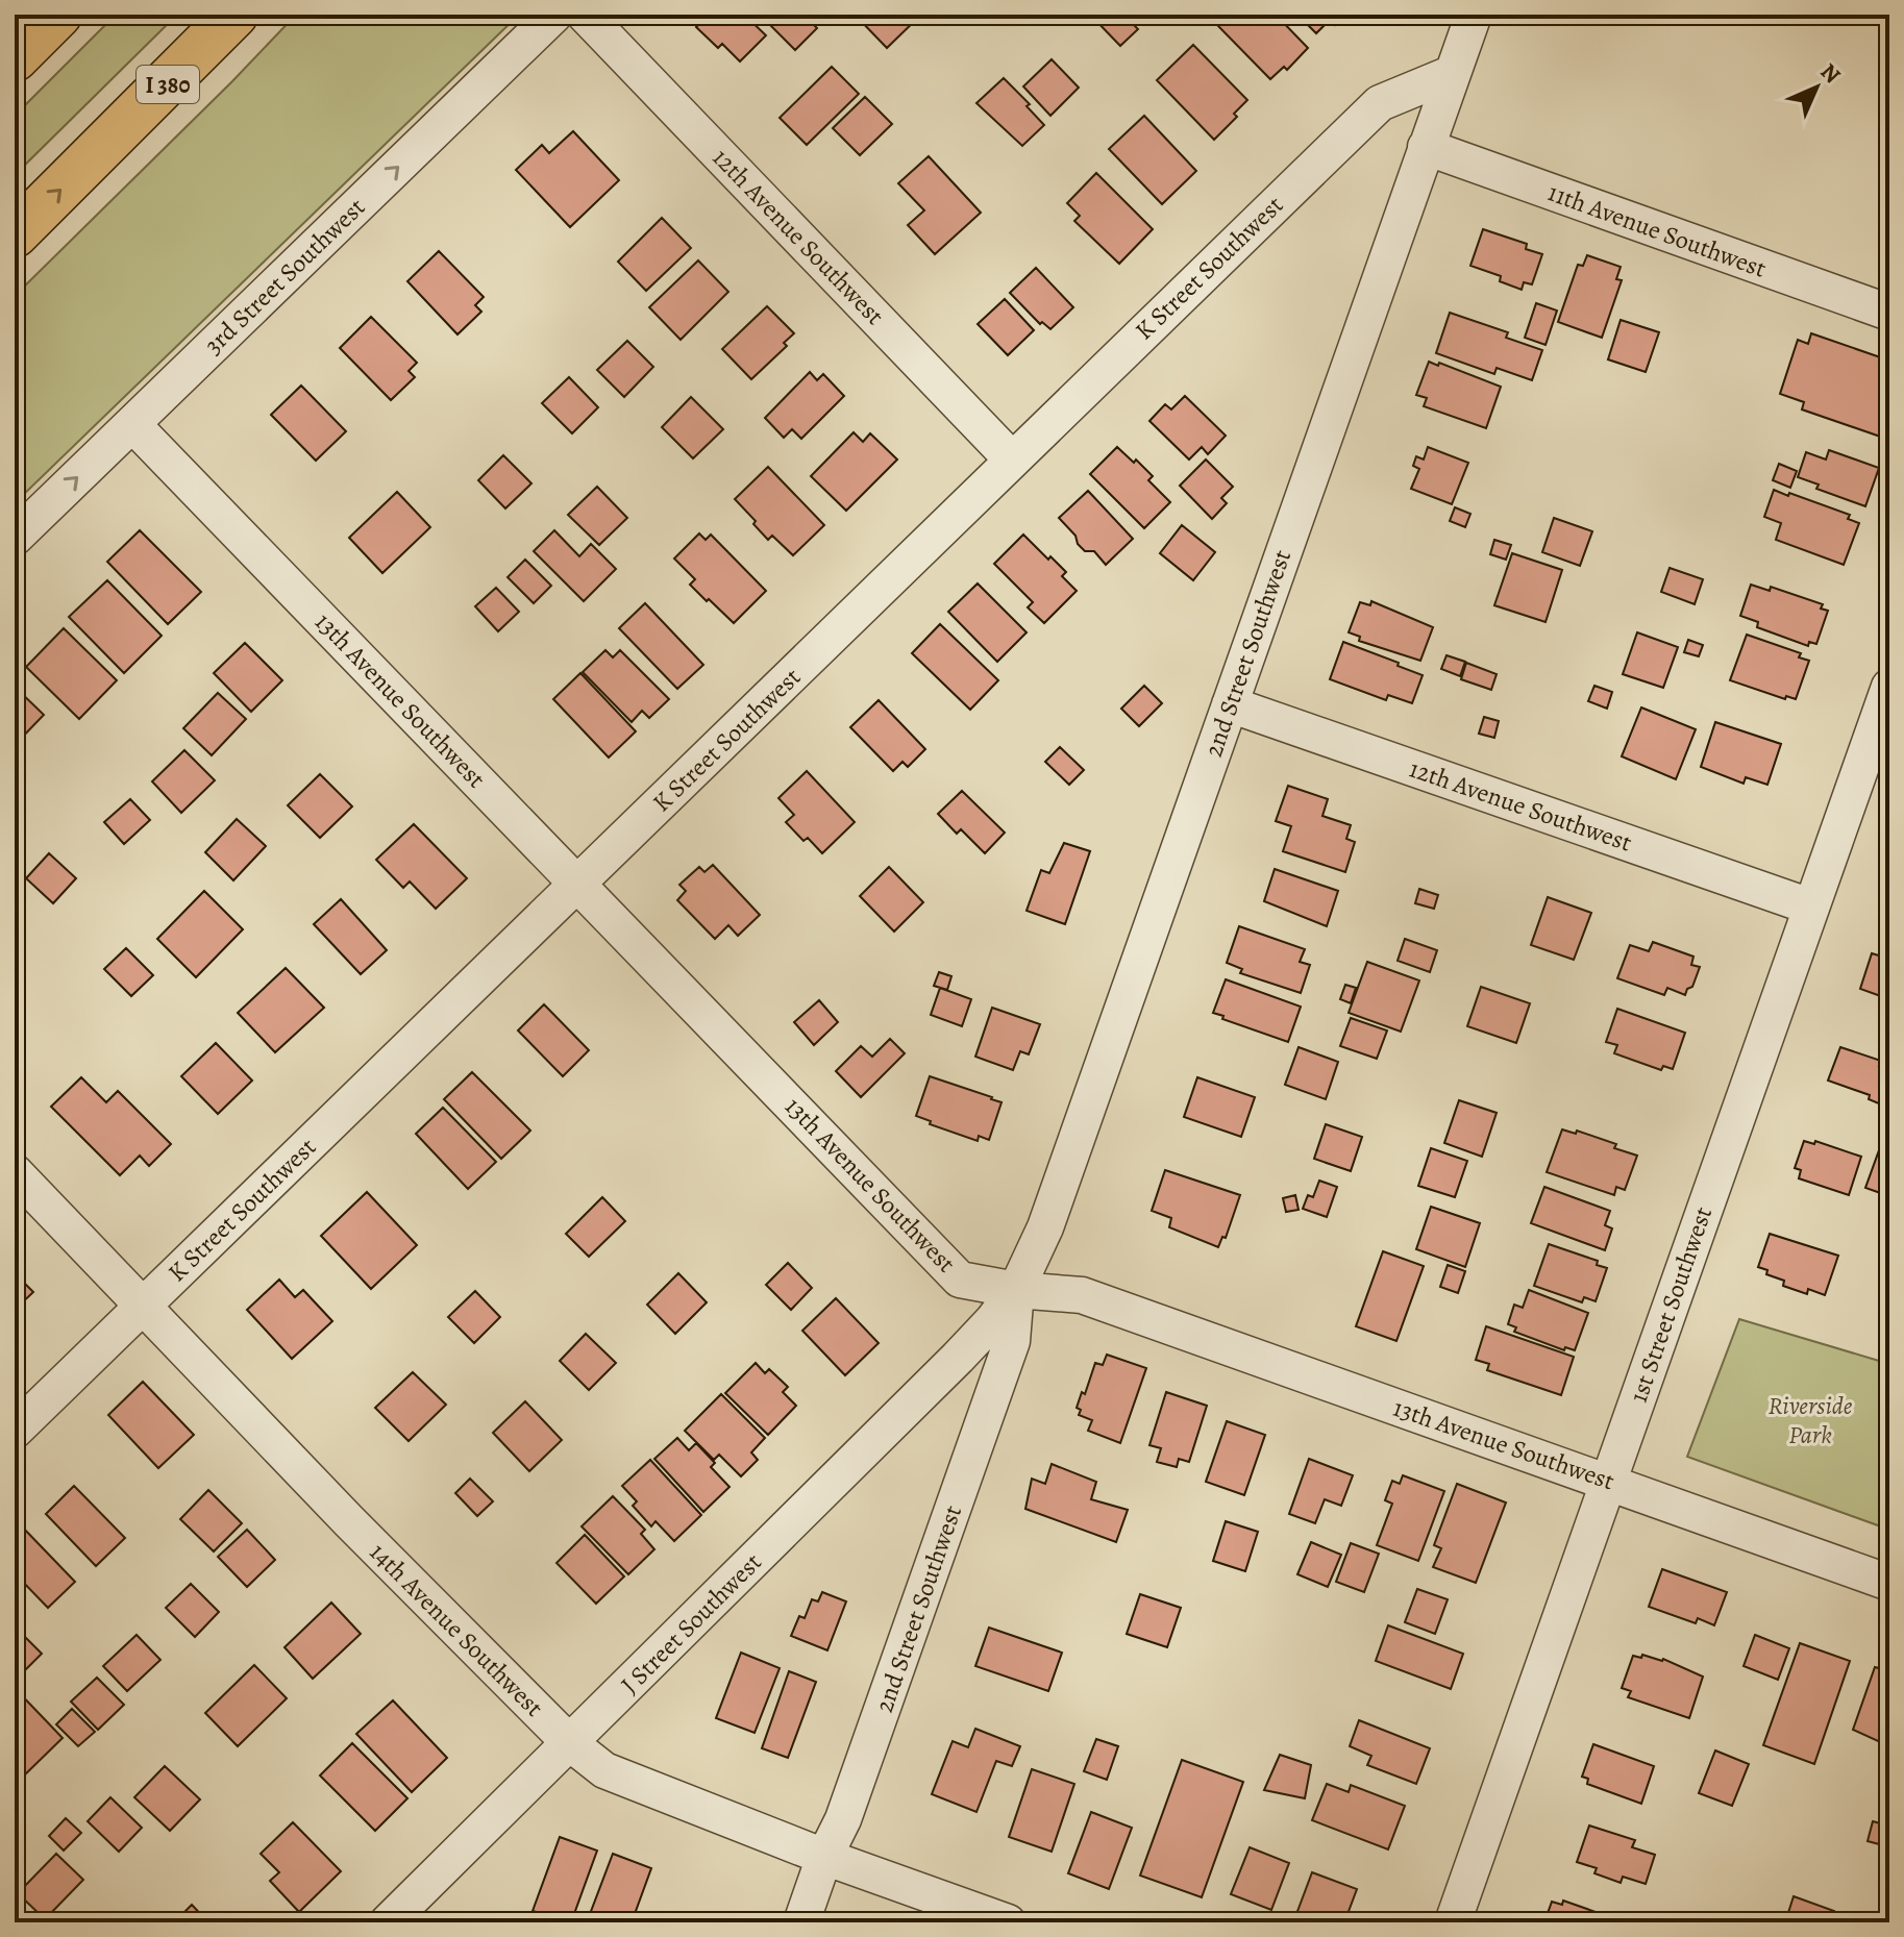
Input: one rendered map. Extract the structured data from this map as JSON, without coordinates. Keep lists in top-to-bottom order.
{
  "streets": {
    "highway": ["I 380"],
    "street": [
      "11th Avenue Southwest",
      "12th Avenue Southwest",
      "K Street Southwest",
      "3rd Street Southwest",
      "2nd Street Southwest",
      "13th Avenue Southwest",
      "1st Street Southwest",
      "J Street Southwest",
      "14th Avenue Southwest"
    ]
  },
  "crossings": [
    ["11th Avenue Southwest", "2nd Street Southwest"],
    ["12th Avenue Southwest", "K Street Southwest"],
    ["12th Avenue Southwest", "2nd Street Southwest"],
    ["12th Avenue Southwest", "1st Street Southwest"],
    ["K Street Southwest", "2nd Street Southwest"],
    ["K Street Southwest", "13th Avenue Southwest"],
    ["K Street Southwest", "14th Avenue Southwest"],
    ["3rd Street Southwest", "13th Avenue Southwest"],
    ["2nd Street Southwest", "13th Avenue Southwest"],
    ["2nd Street Southwest", "J Street Southwest"],
    ["2nd Street Southwest", "14th Avenue Southwest"],
    ["13th Avenue Southwest", "1st Street Southwest"],
    ["J Street Southwest", "14th Avenue Southwest"]
  ],
  "one_way": ["3rd Street Southwest"],
  "parks": ["Riverside Park"],
  "north": "top right"
}
